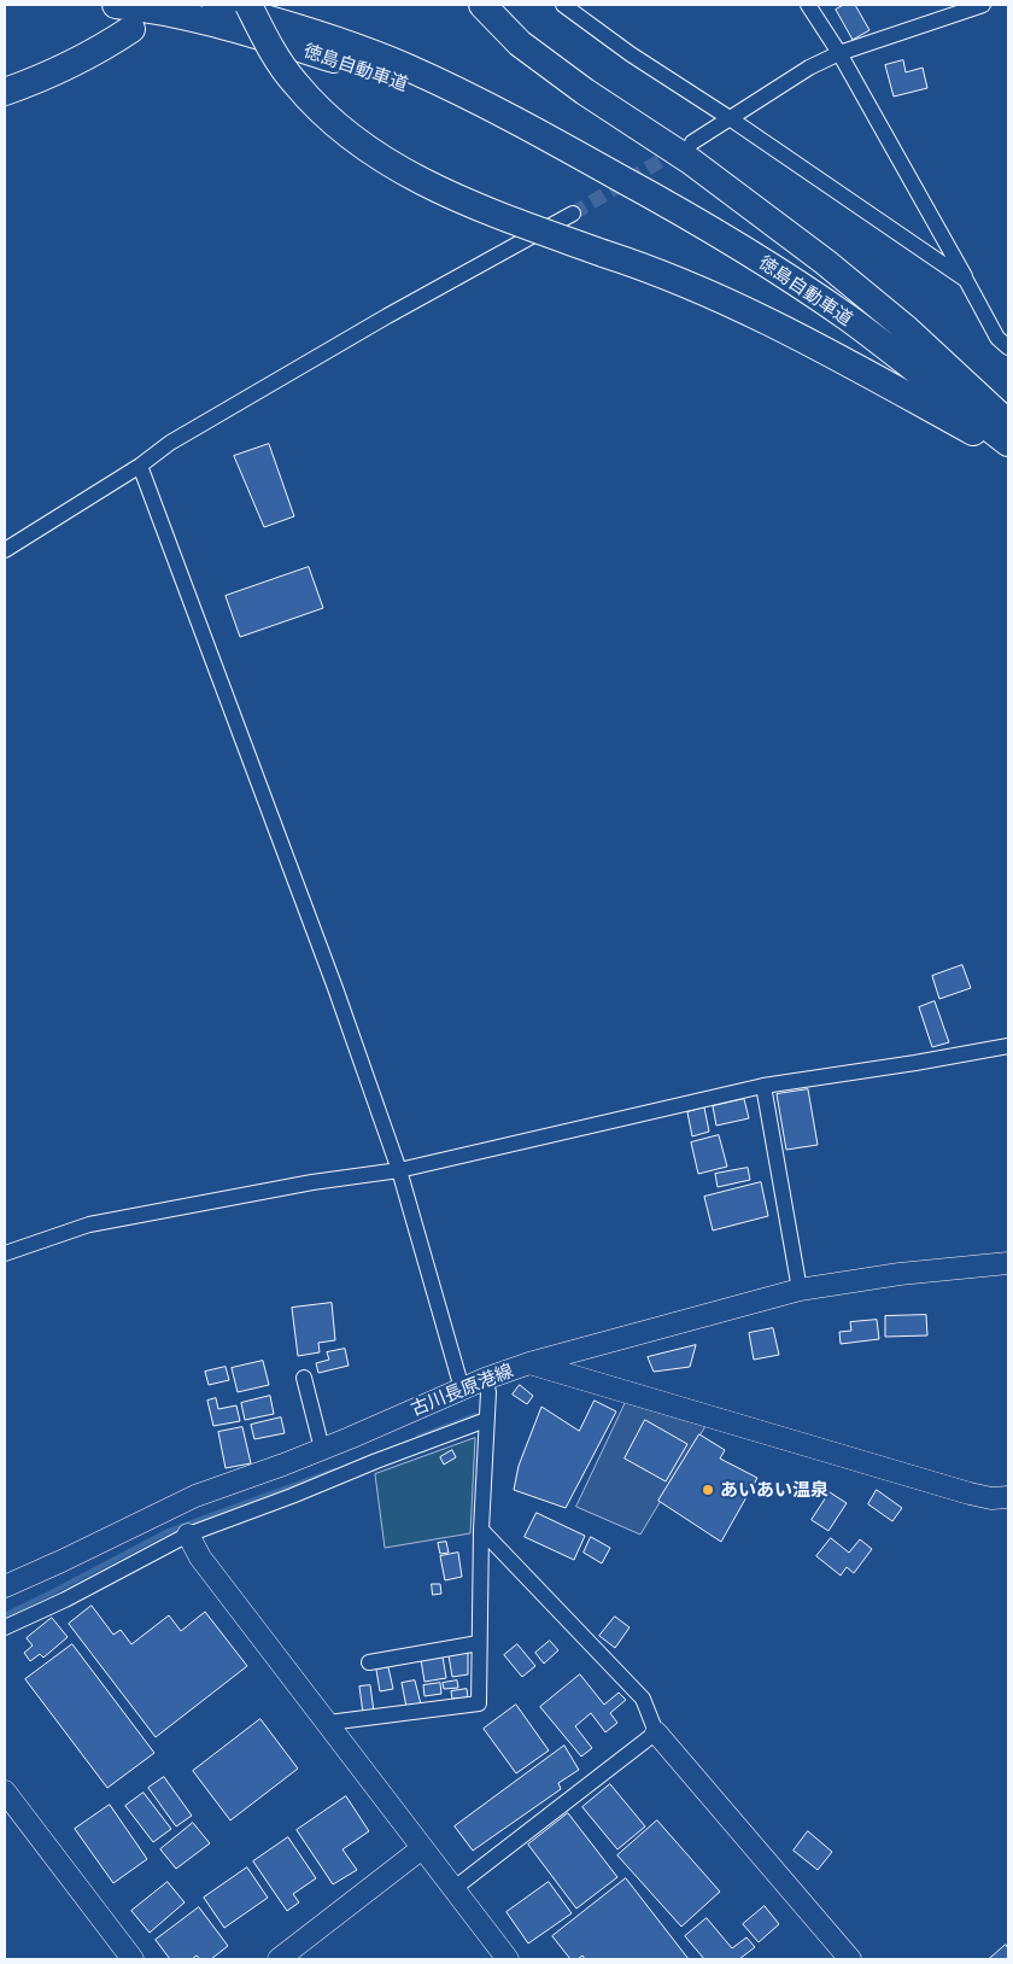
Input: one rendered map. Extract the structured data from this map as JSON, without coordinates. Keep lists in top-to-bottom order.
{
  "streets": {
    "highway": ["徳島自動車道"],
    "street": ["古川長原港線"]
  },
  "places": ["あいあい温泉"]
}
